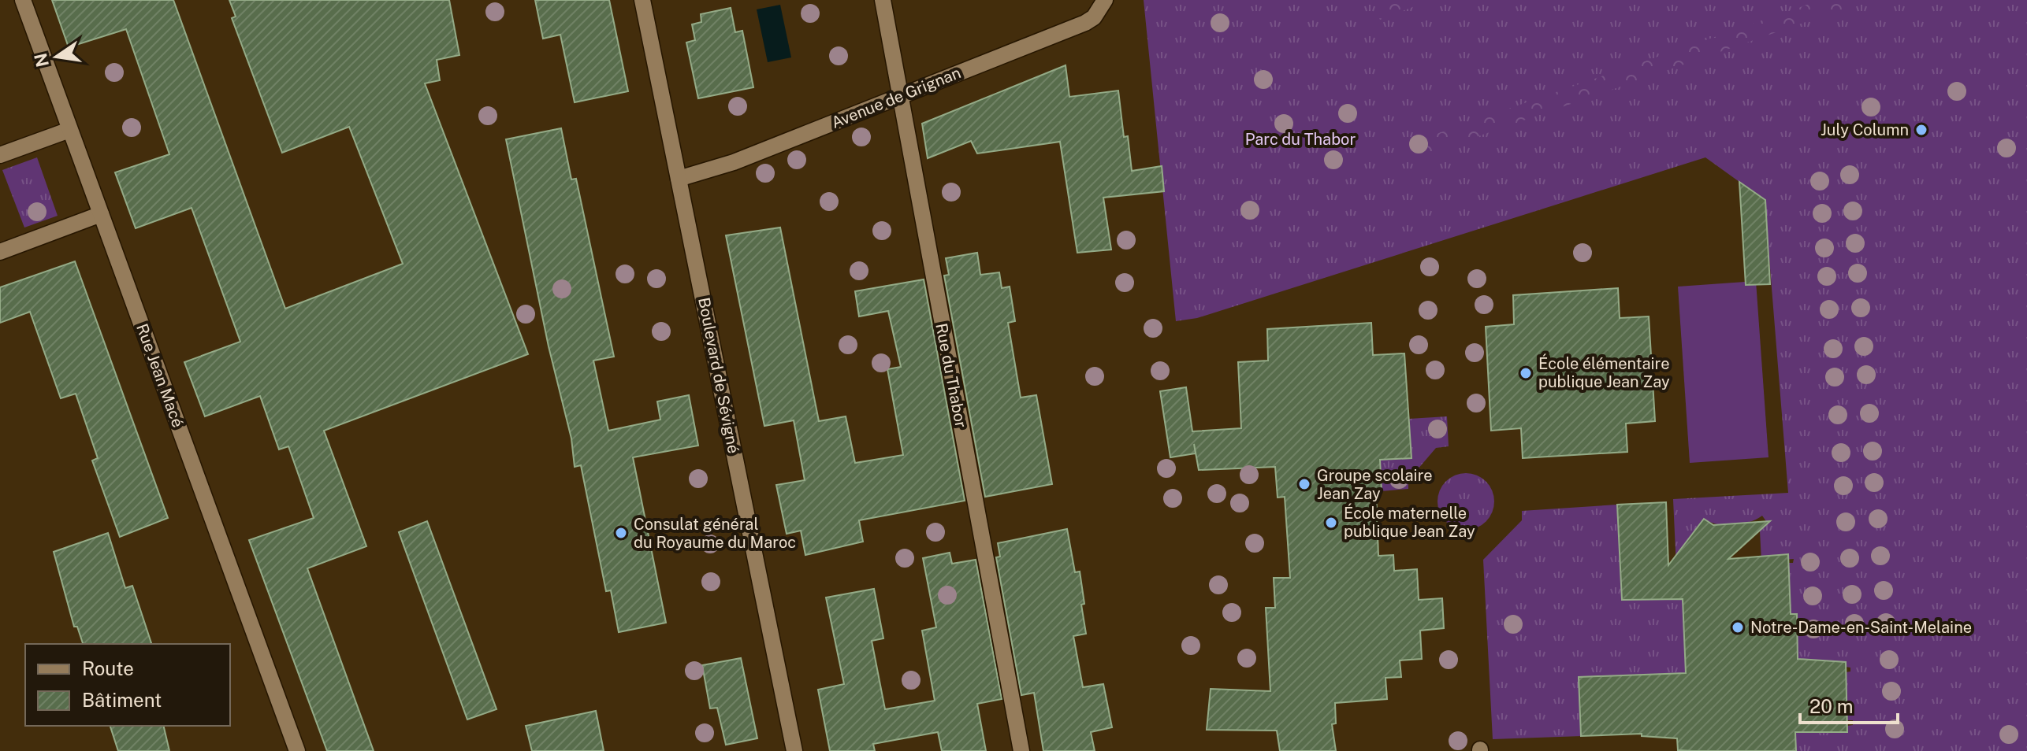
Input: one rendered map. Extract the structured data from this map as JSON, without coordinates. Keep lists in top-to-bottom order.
{
  "streets": {
    "street": [
      "Avenue de Grignan",
      "Rue Jean Macé",
      "Boulevard de Sévigné",
      "Rue du Thabor"
    ]
  },
  "crossings": [
    ["Avenue de Grignan", "Boulevard de Sévigné"],
    ["Avenue de Grignan", "Rue du Thabor"]
  ],
  "parks": ["Parc du Thabor"],
  "places": [
    "July Column",
    "École élémentaire publique Jean Zay",
    "Groupe scolaire Jean Zay",
    "École maternelle publique Jean Zay",
    "Consulat général du Royaume du Maroc",
    "Notre-Dame-en-Saint-Melaine"
  ],
  "legend": ["Route", "Bâtiment"],
  "scale_bar": "20 m",
  "north": "left"
}
